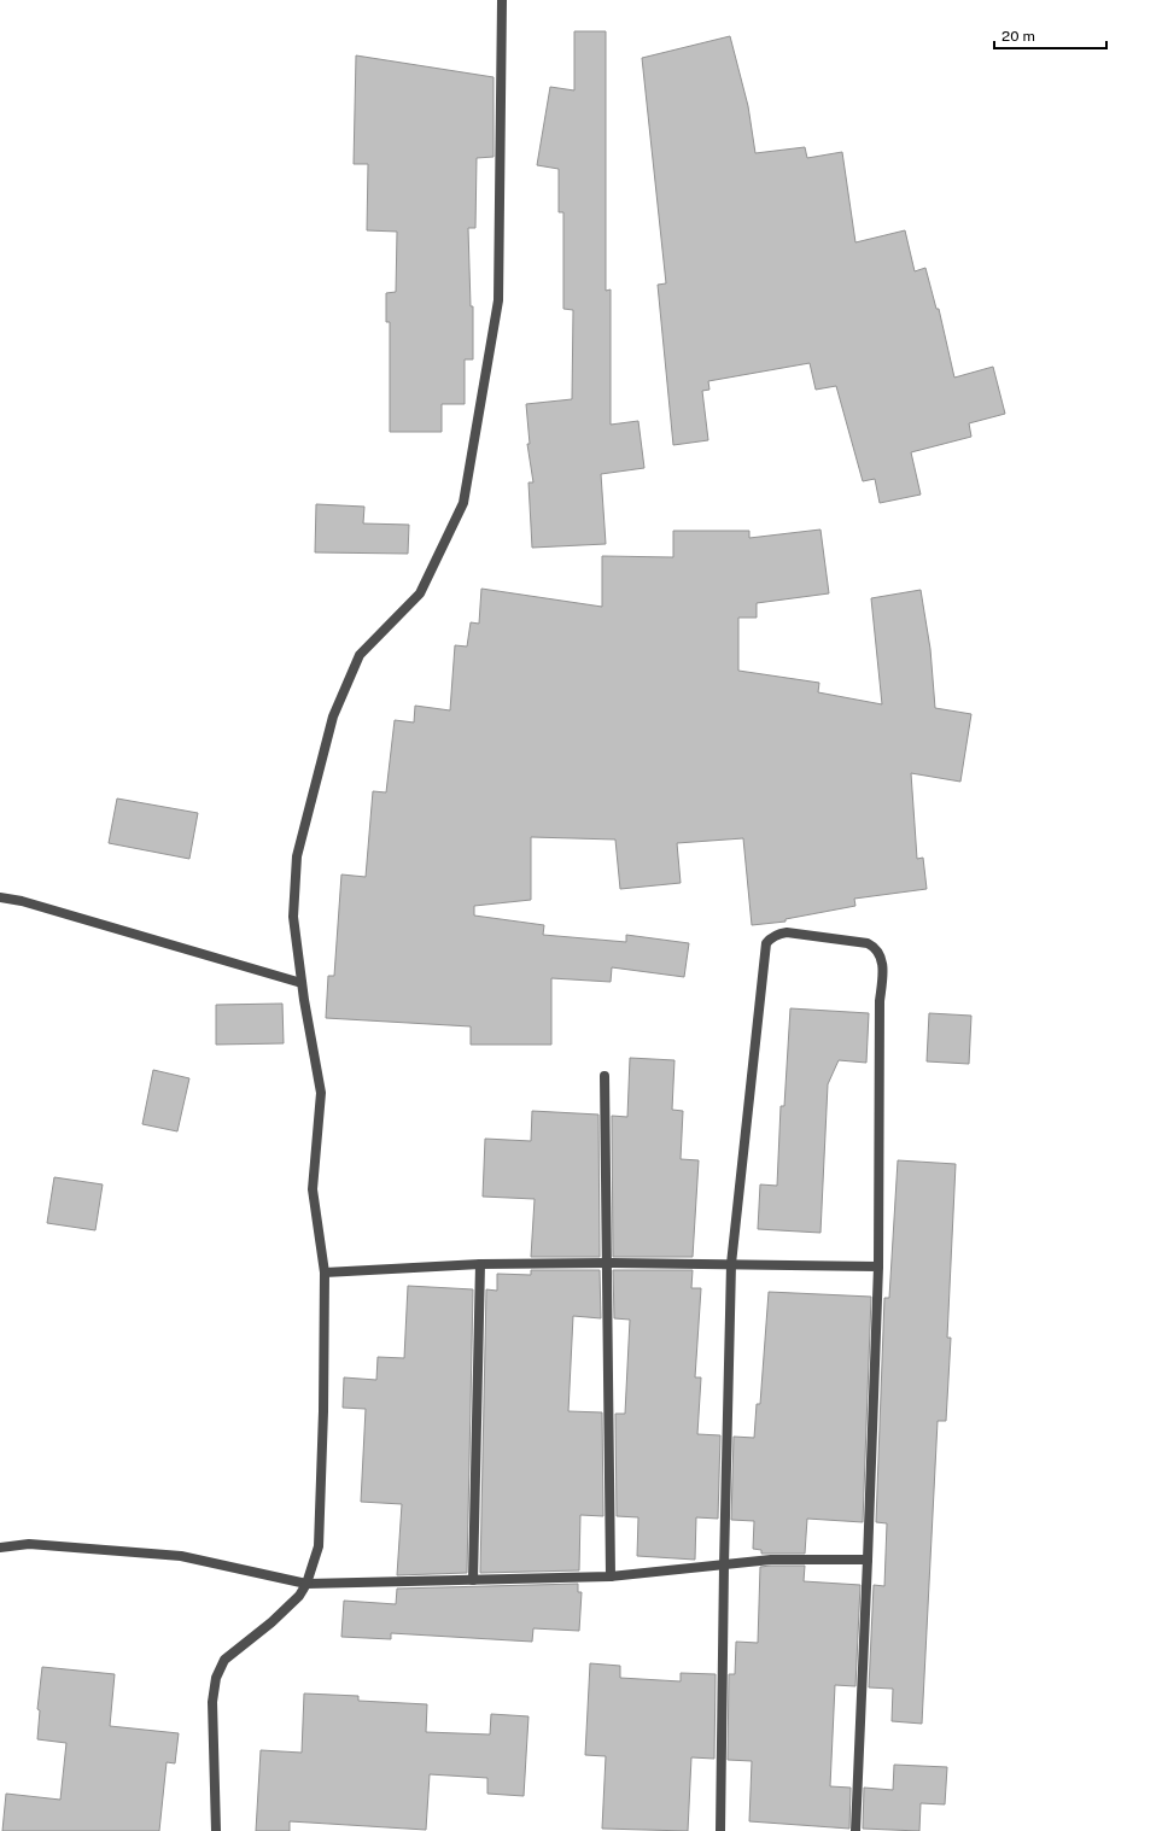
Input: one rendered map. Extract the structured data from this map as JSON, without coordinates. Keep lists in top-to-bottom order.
{
  "scale_bar": "20 m"
}
